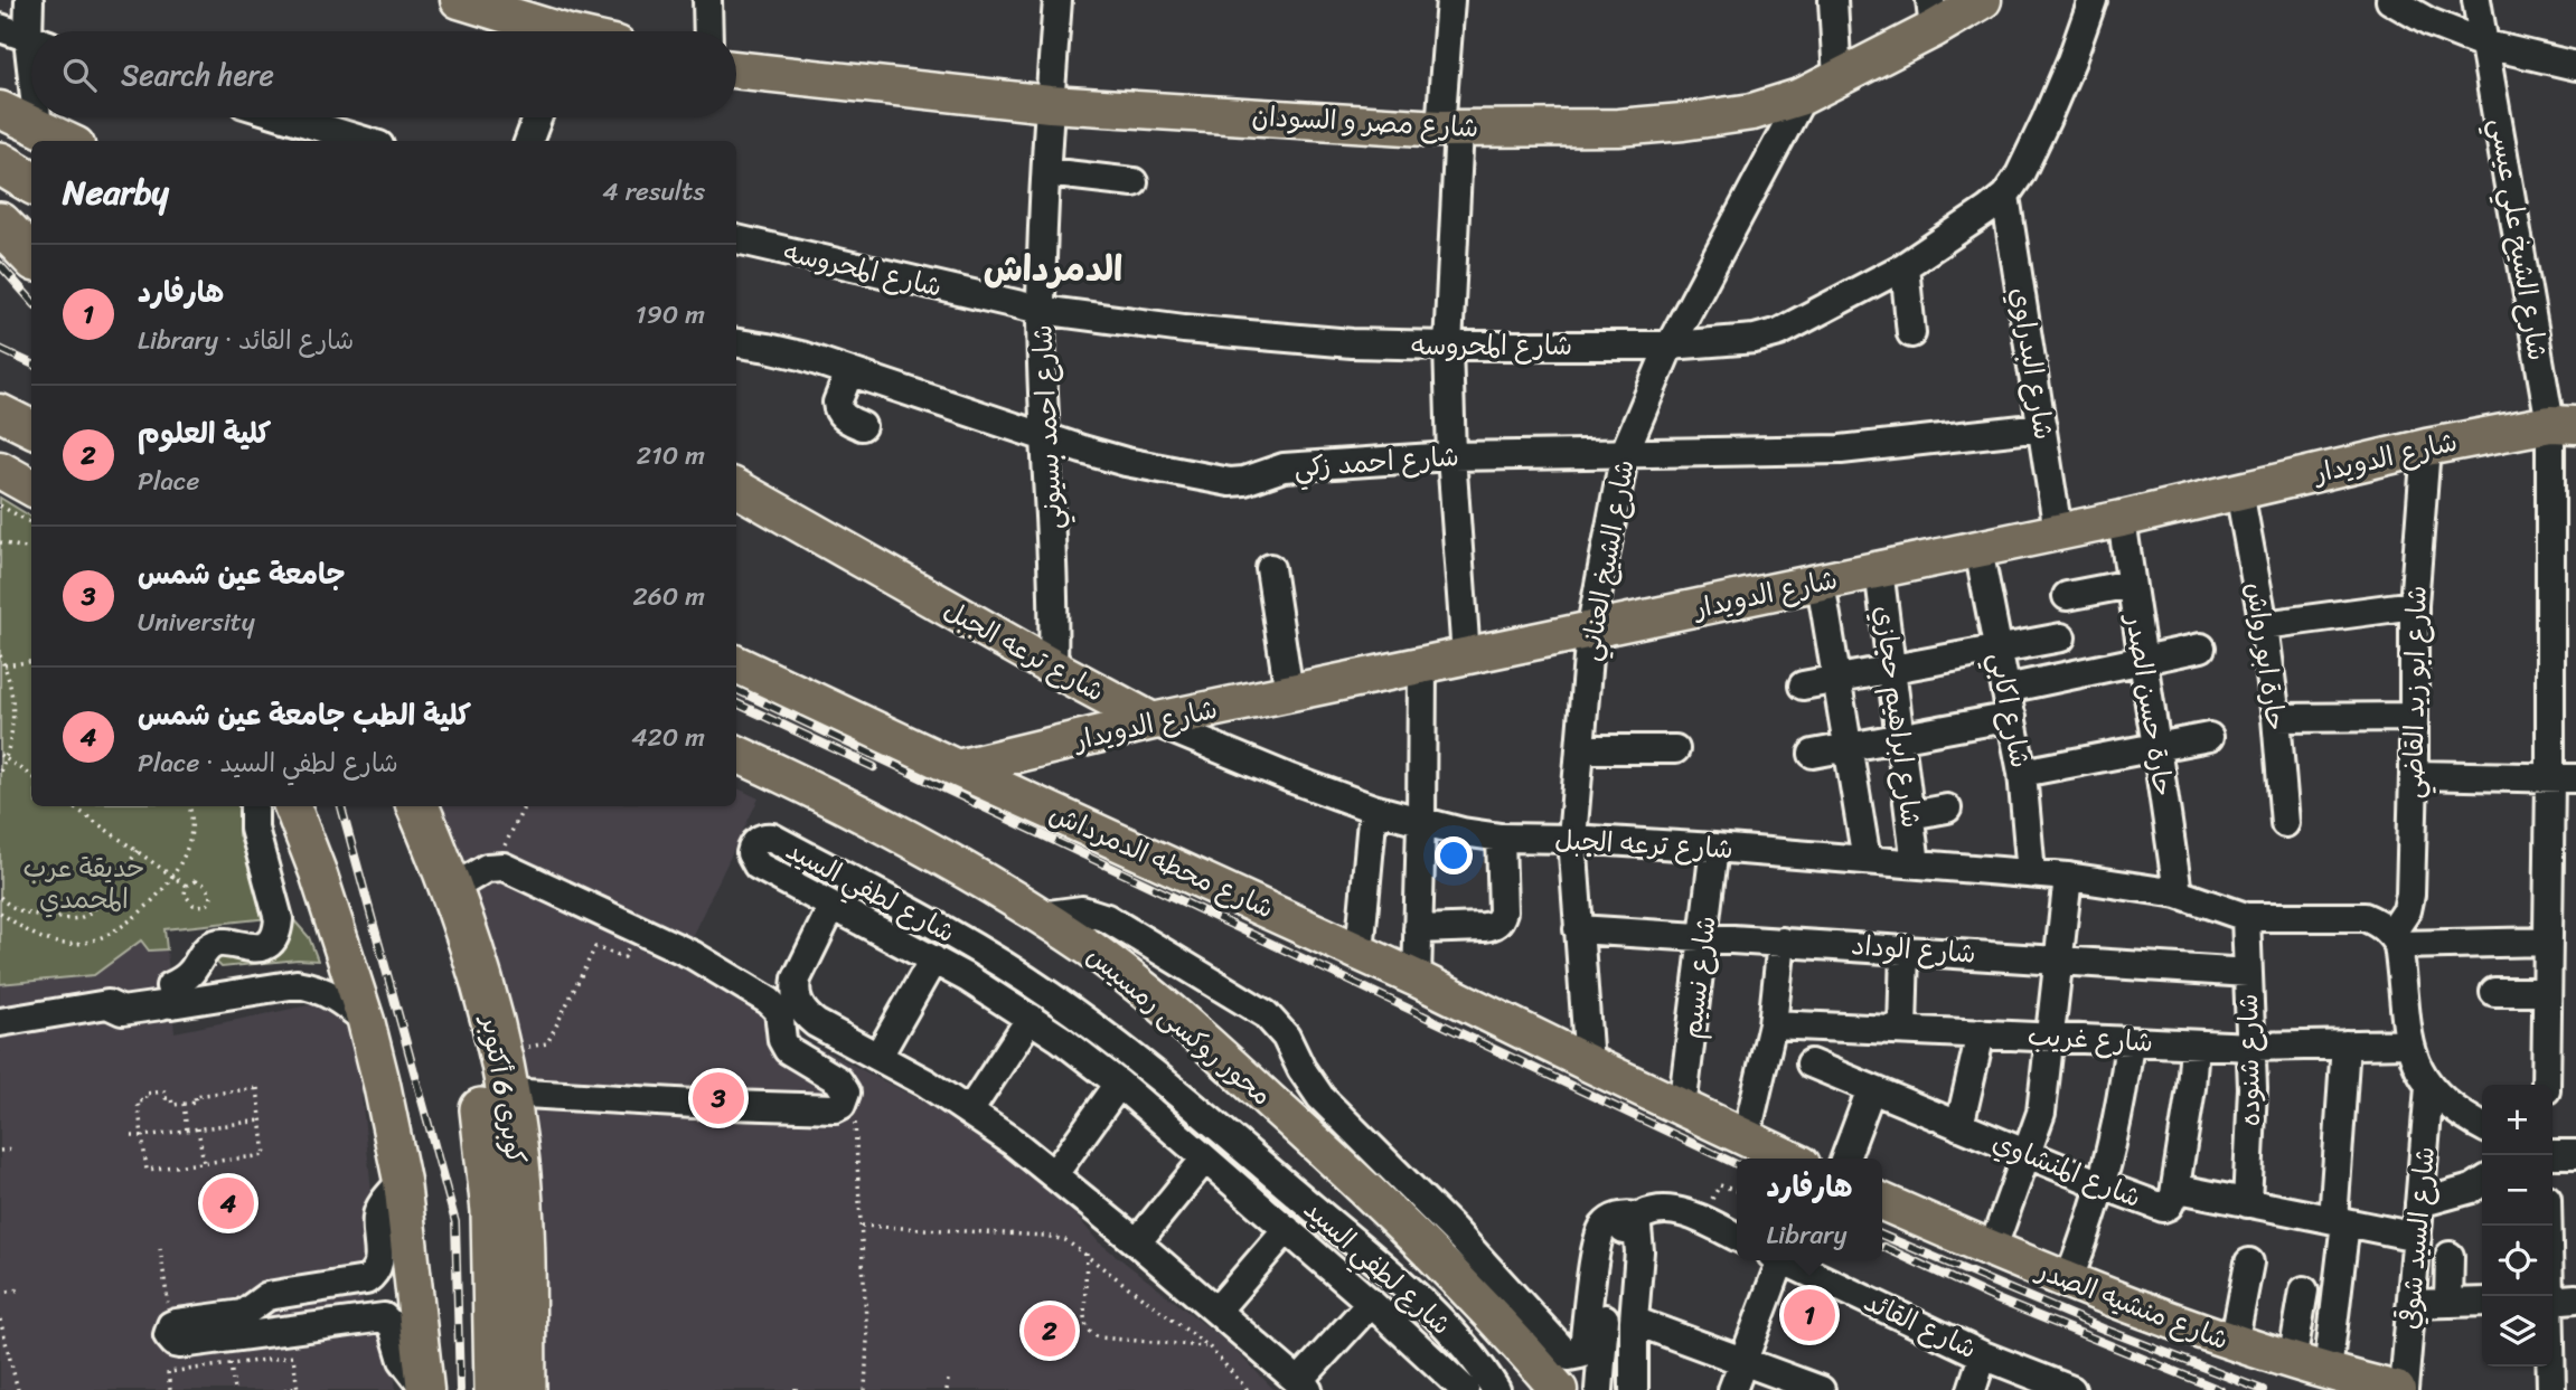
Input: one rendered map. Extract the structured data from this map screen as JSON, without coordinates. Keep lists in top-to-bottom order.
{
  "streets": {
    "highway": ["كوبرى 6 أكتوبر"],
    "main road": [
      "شارع مصر و السودان",
      "شارع الدويدار",
      "شارع ترعه الجبل",
      "شارع محطه الدمرداش",
      "محور روكسى رمسيس",
      "شارع منشيه الصدر"
    ],
    "street": [
      "شارع الشيخ علي عيسي",
      "شارع المحروسه",
      "شارع البدراوي",
      "شارع احمد بسيوني",
      "شارع احمد زكي",
      "شارع الشيخ العناني",
      "حارة ابو رواش",
      "شارع ابو زيد القاضي",
      "حارة حسن الصدر",
      "شارع اكابي",
      "شارع ابراهيم حجازي",
      "شارع لطفي السيد",
      "شارع الوداد",
      "شارع نسيم",
      "شارع غريب",
      "شارع شنوده",
      "شارع المنشاوي",
      "شارع السيد شوقي",
      "شارع القائد"
    ]
  },
  "crossings": [
    ["شارع مصر و السودان", "شارع احمد بسيوني"],
    ["شارع مصر و السودان", "شارع الشيخ العناني"],
    ["شارع الشيخ علي عيسي", "شارع الدويدار"],
    ["شارع المحروسه", "شارع البدراوي"],
    ["شارع المحروسه", "شارع احمد بسيوني"],
    ["شارع المحروسه", "شارع الشيخ العناني"],
    ["شارع البدراوي", "شارع الدويدار"],
    ["شارع البدراوي", "شارع احمد زكي"],
    ["شارع احمد بسيوني", "شارع احمد زكي"],
    ["شارع احمد بسيوني", "شارع ترعه الجبل"],
    ["شارع الدويدار", "شارع الشيخ العناني"],
    ["شارع الدويدار", "شارع ترعه الجبل"],
    ["شارع الدويدار", "حارة ابو رواش"],
    ["شارع الدويدار", "شارع ابو زيد القاضي"],
    ["شارع الدويدار", "حارة حسن الصدر"],
    ["شارع الدويدار", "شارع اكابي"],
    ["شارع الدويدار", "شارع ابراهيم حجازي"],
    ["شارع الدويدار", "شارع محطه الدمرداش"],
    ["شارع احمد زكي", "شارع الشيخ العناني"],
    ["شارع الشيخ العناني", "شارع ترعه الجبل"],
    ["شارع الشيخ العناني", "شارع محطه الدمرداش"],
    ["شارع الشيخ العناني", "شارع الوداد"],
    ["شارع ترعه الجبل", "شارع ابو زيد القاضي"],
    ["شارع ترعه الجبل", "حارة حسن الصدر"],
    ["شارع ترعه الجبل", "شارع اكابي"],
    ["شارع ترعه الجبل", "شارع ابراهيم حجازي"],
    ["شارع ترعه الجبل", "شارع نسيم"],
    ["شارع ترعه الجبل", "شارع شنوده"],
    ["شارع الوداد", "شارع نسيم"],
    ["شارع الوداد", "شارع شنوده"],
    ["شارع غريب", "شارع شنوده"],
    ["شارع شنوده", "شارع المنشاوي"],
    ["شارع المنشاوي", "شارع السيد شوقي"]
  ],
  "districts": ["الدمرداش"],
  "parks": ["حديقة عرب المحمدي"],
  "page": {
    "search": "Search here",
    "heading": ["Nearby", "4 results"],
    "list": [
      {
        "mark": "1",
        "name": "هارفارد",
        "note": "Library · شارع القائد",
        "value": "190 m"
      },
      {
        "mark": "2",
        "name": "كلية العلوم",
        "note": "Place",
        "value": "210 m"
      },
      {
        "mark": "3",
        "name": "جامعة عين شمس",
        "note": "University",
        "value": "260 m"
      },
      {
        "mark": "4",
        "name": "كلية الطب جامعة عين شمس",
        "note": "Place · شارع لطفي السيد",
        "value": "420 m"
      }
    ],
    "pins": [
      "3",
      "4",
      "1",
      "2"
    ],
    "map_buttons": ["+", "−"],
    "popup": ["هارفارد", "Library"]
  }
}
